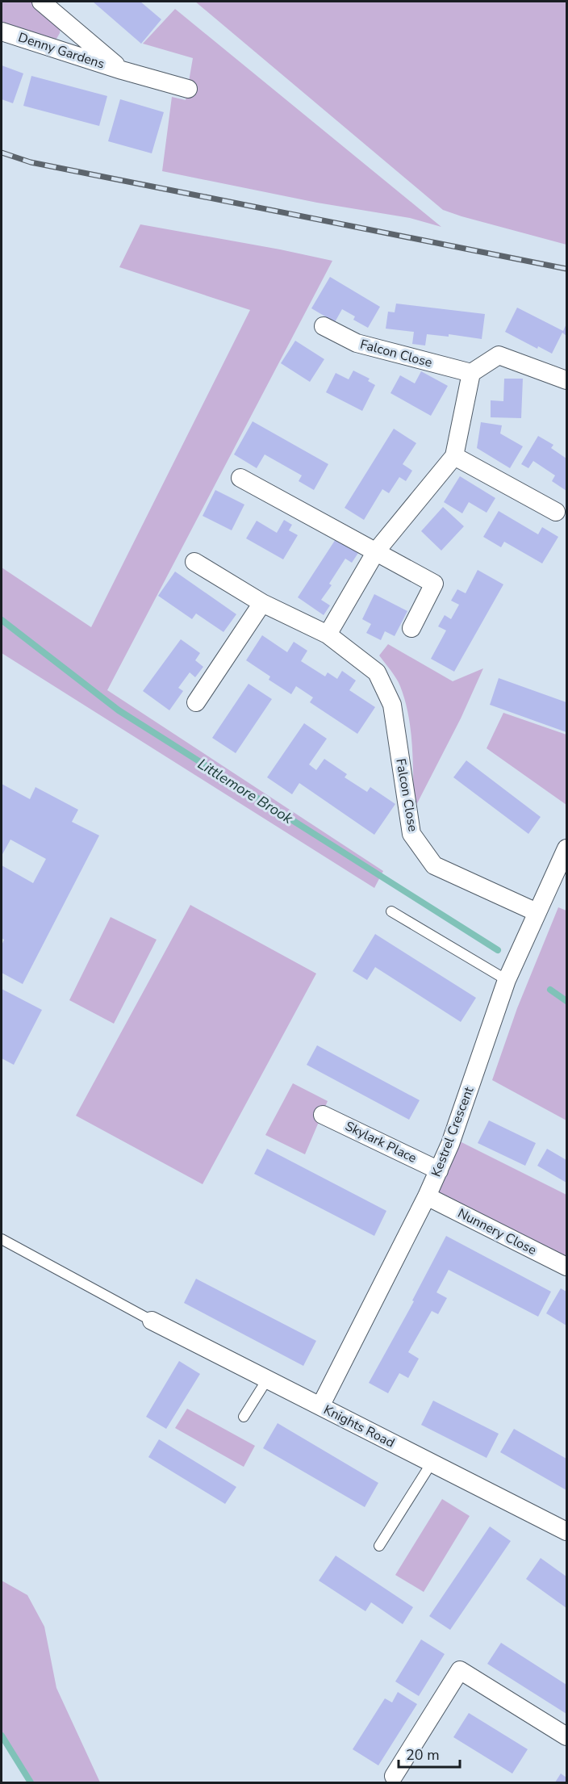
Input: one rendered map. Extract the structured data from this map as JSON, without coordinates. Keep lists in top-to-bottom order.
{
  "streets": {
    "street": [
      "Denny Gardens",
      "Falcon Close",
      "Kestrel Crescent",
      "Skylark Place",
      "Nunnery Close",
      "Knights Road"
    ]
  },
  "crossings": [
    ["Falcon Close", "Kestrel Crescent"],
    ["Kestrel Crescent", "Skylark Place"],
    ["Kestrel Crescent", "Nunnery Close"],
    ["Kestrel Crescent", "Knights Road"]
  ],
  "water": ["Littlemore Brook"],
  "scale_bar": "20 m"
}
